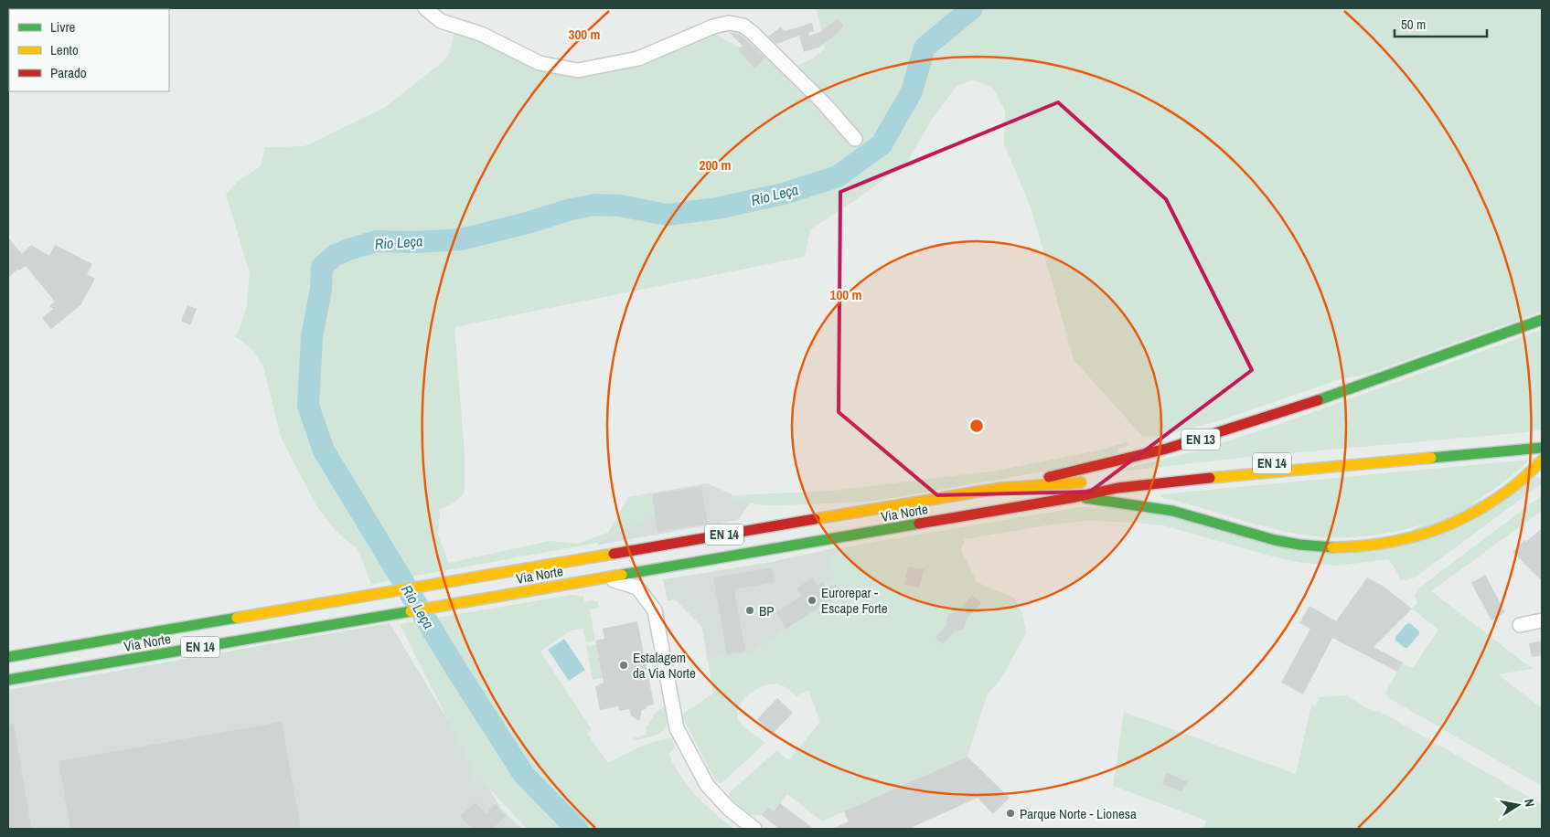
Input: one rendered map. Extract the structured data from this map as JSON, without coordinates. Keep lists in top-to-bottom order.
{
  "streets": {
    "main road": ["EN 13", "EN 14", "Via Norte"]
  },
  "crossings": [
    ["EN 13", "EN 14"],
    ["EN 13", "Via Norte"],
    ["EN 14", "Via Norte"]
  ],
  "water": ["Rio Leça"],
  "places": [
    "Eurorepar - Escape Forte",
    "BP",
    "Estalagem da Via Norte",
    "Parque Norte - Lionesa"
  ],
  "legend": ["Livre", "Lento", "Parado"],
  "scale_bar": "50 m",
  "north": "right",
  "rings": ["300 m", "200 m", "100 m"]
}
